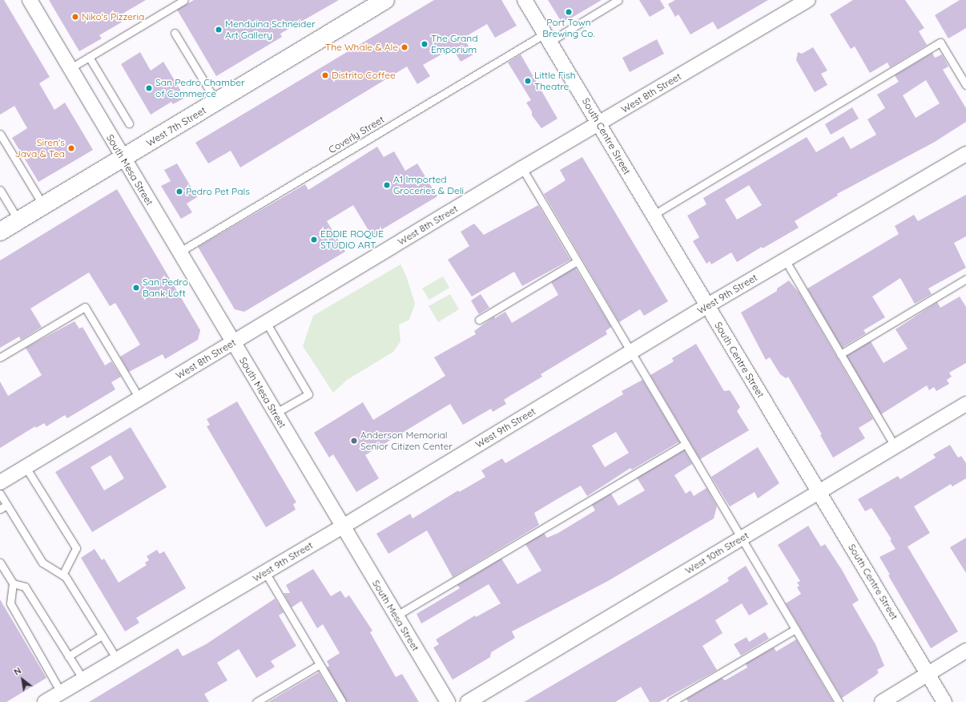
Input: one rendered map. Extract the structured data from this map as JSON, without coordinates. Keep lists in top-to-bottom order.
{
  "streets": {
    "main road": ["West 7th Street"],
    "street": [
      "West 8th Street",
      "South Centre Street",
      "South Mesa Street",
      "West 9th Street",
      "West 10th Street"
    ],
    "lane": ["Coverly Street"]
  },
  "crossings": [
    ["West 8th Street", "South Centre Street"],
    ["West 8th Street", "South Mesa Street"],
    ["West 7th Street", "South Mesa Street"],
    ["Coverly Street", "South Centre Street"],
    ["Coverly Street", "South Mesa Street"],
    ["South Centre Street", "West 9th Street"],
    ["South Centre Street", "West 10th Street"],
    ["South Mesa Street", "West 9th Street"]
  ],
  "places": [
    "Port Town Brewing Co.",
    "Niko's Pizzeria",
    "Menduina Schneider Art Gallery",
    "The Grand Emporium",
    "The Whale & Ale",
    "Distrito Coffee",
    "Little Fish Theatre",
    "San Pedro Chamber of Commerce",
    "Siren's Java & Tea",
    "A1 Imported Groceries & Deli",
    "Pedro Pet Pals",
    "EDDIE ROQUE STUDIO ART",
    "San Pedro Bank Loft",
    "Anderson Memorial Senior Citizen Center"
  ],
  "north": "top left"
}
